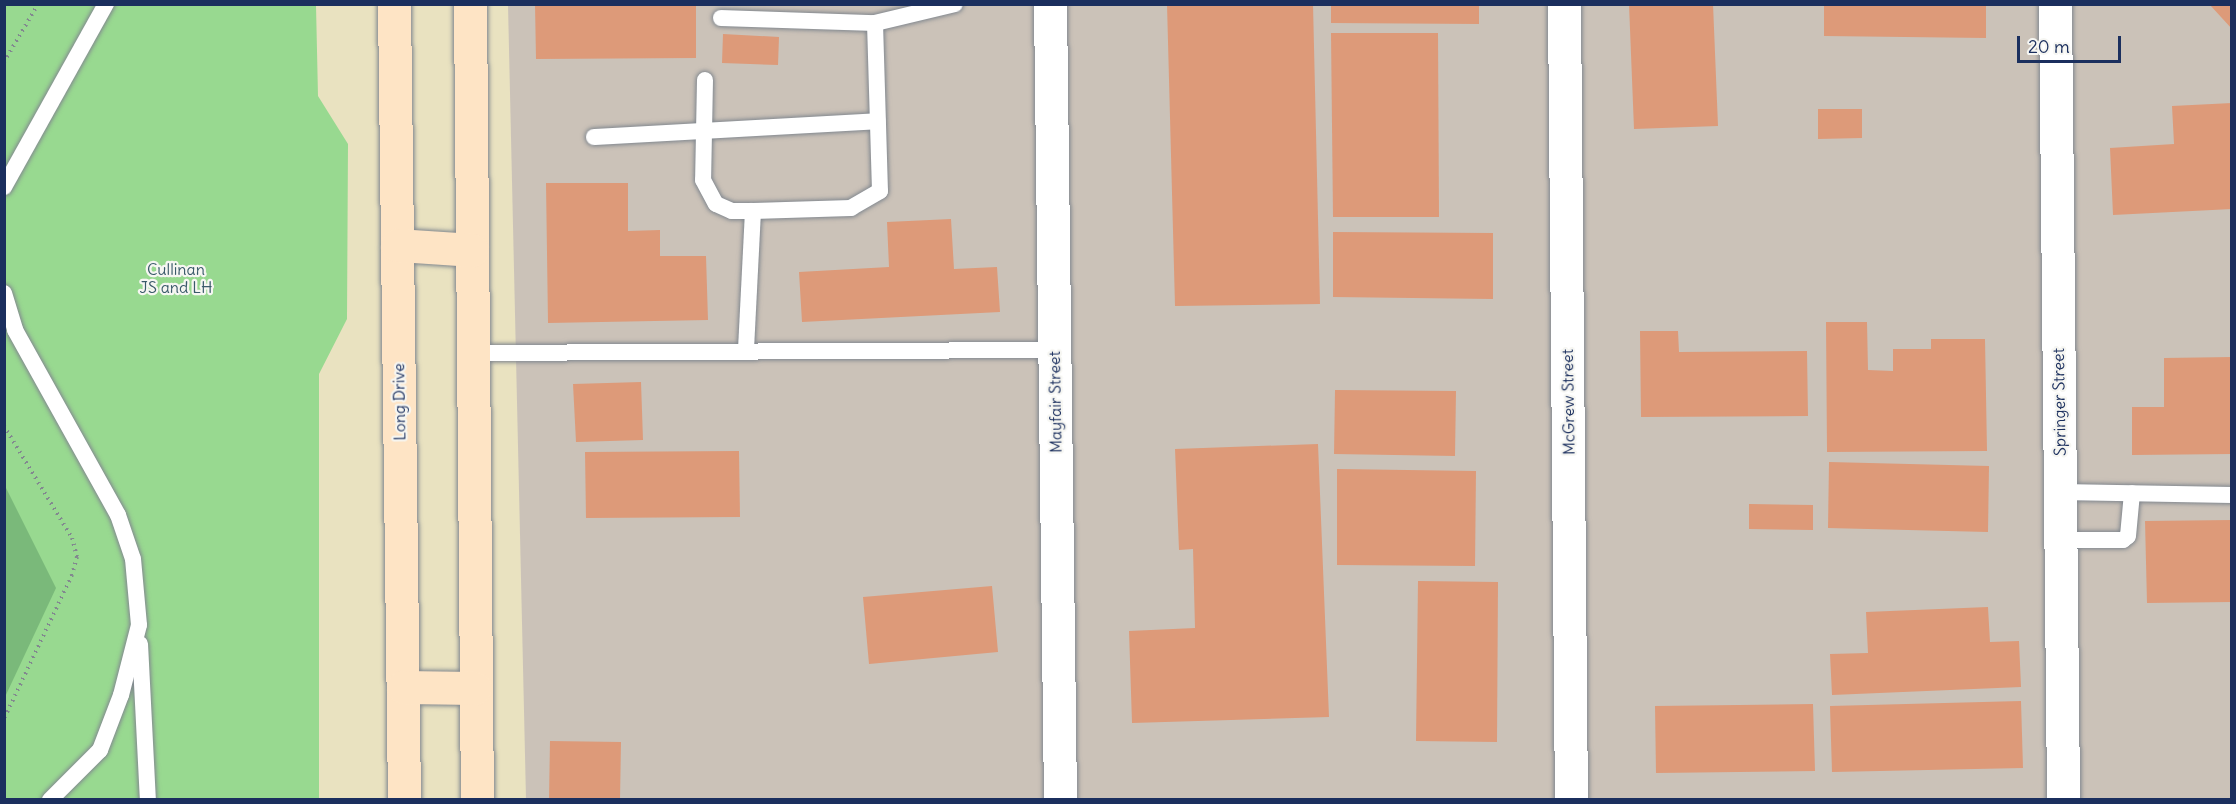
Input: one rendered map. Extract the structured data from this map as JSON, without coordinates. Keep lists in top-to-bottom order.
{
  "streets": {
    "main road": ["Long Drive"],
    "street": ["Mayfair Street", "McGrew Street", "Springer Street"]
  },
  "parks": ["Cullinan JS and LH"],
  "scale_bar": "20 m"
}
